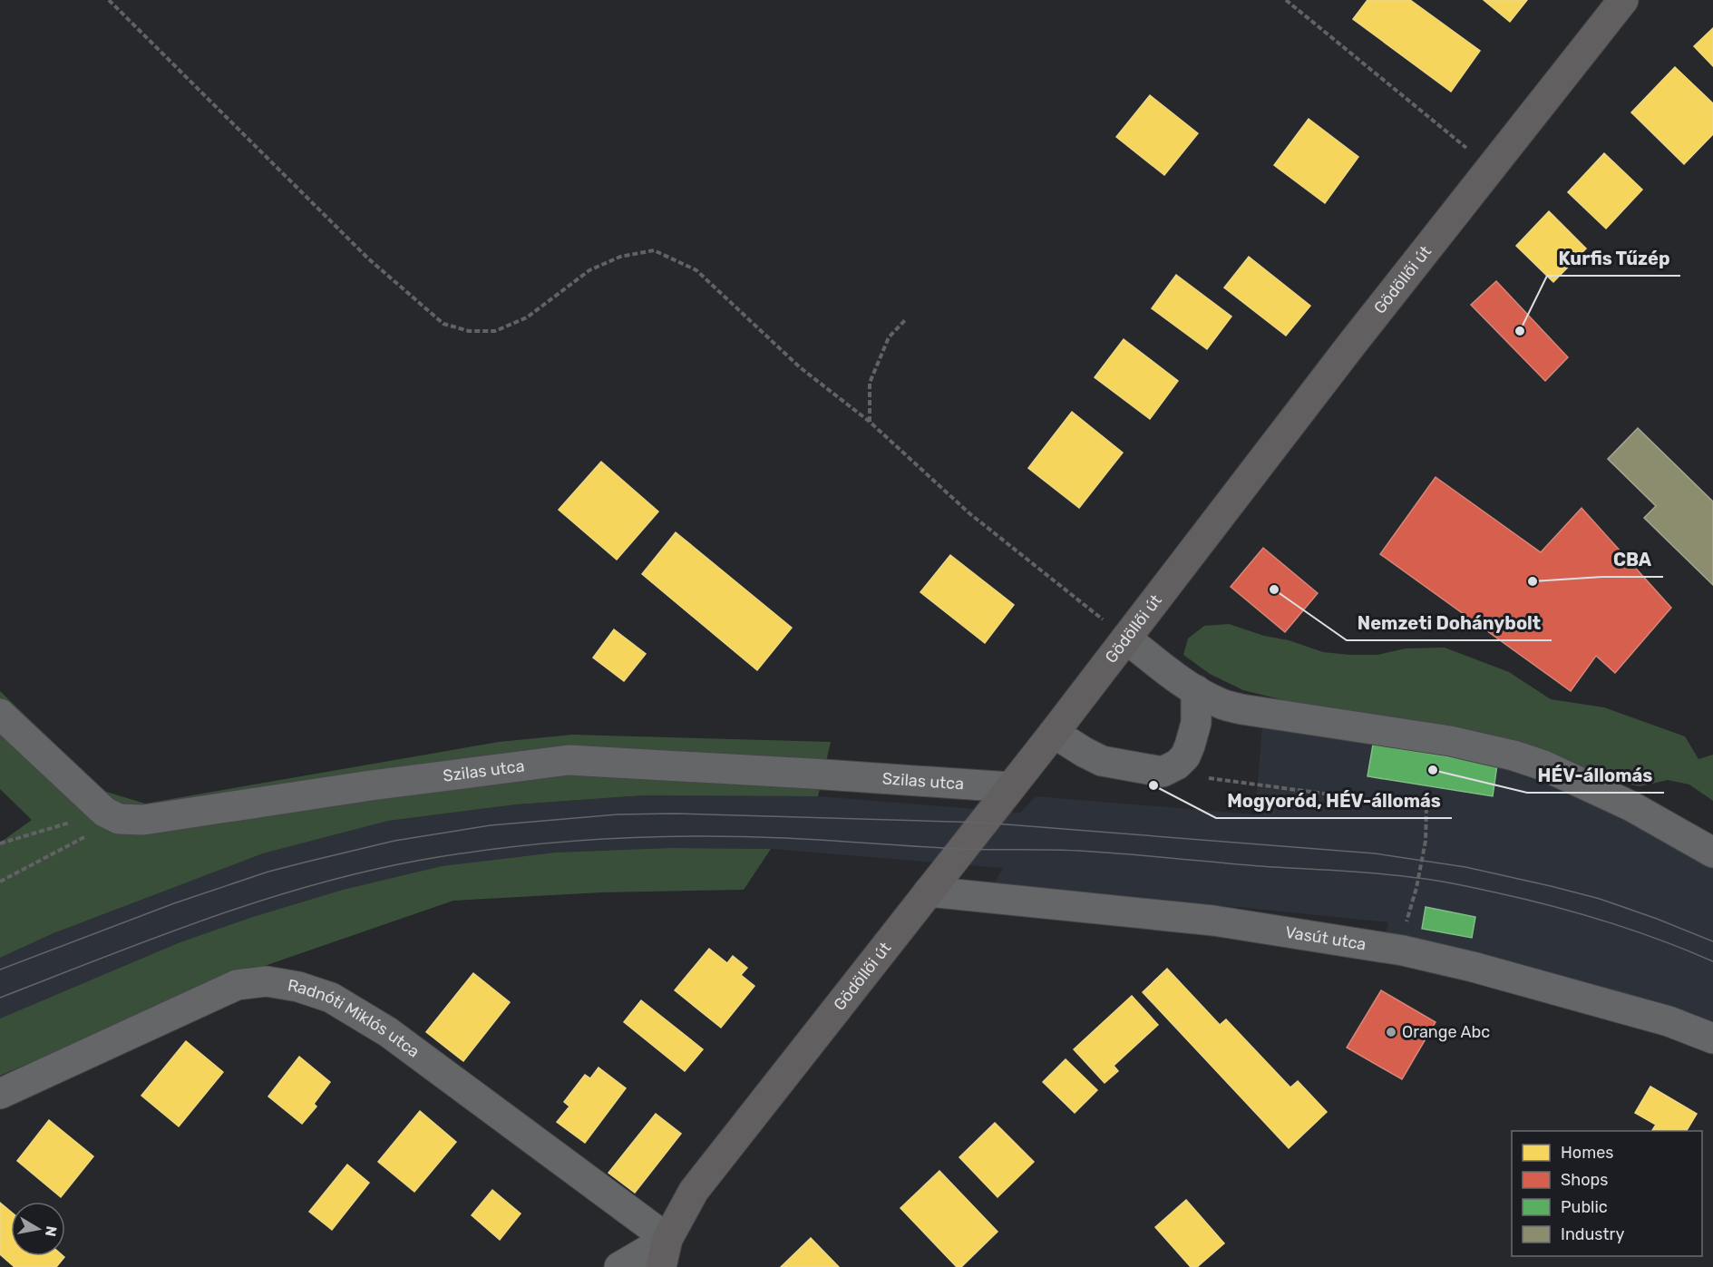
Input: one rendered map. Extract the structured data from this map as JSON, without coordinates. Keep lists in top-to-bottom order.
{
  "streets": {
    "main road": ["Gödöllői út"],
    "street": ["Szilas utca", "Vasút utca", "Radnóti Miklós utca"]
  },
  "crossings": [
    ["Gödöllői út", "Szilas utca"],
    ["Gödöllői út", "Vasút utca"],
    ["Gödöllői út", "Radnóti Miklós utca"]
  ],
  "places": [
    "Kurfis Tűzép",
    "CBA",
    "Nemzeti Dohánybolt",
    "HÉV-állomás",
    "Mogyoród, HÉV-állomás",
    "Orange Abc"
  ],
  "legend": [
    "Homes",
    "Shops",
    "Public",
    "Industry"
  ],
  "north": "right"
}
